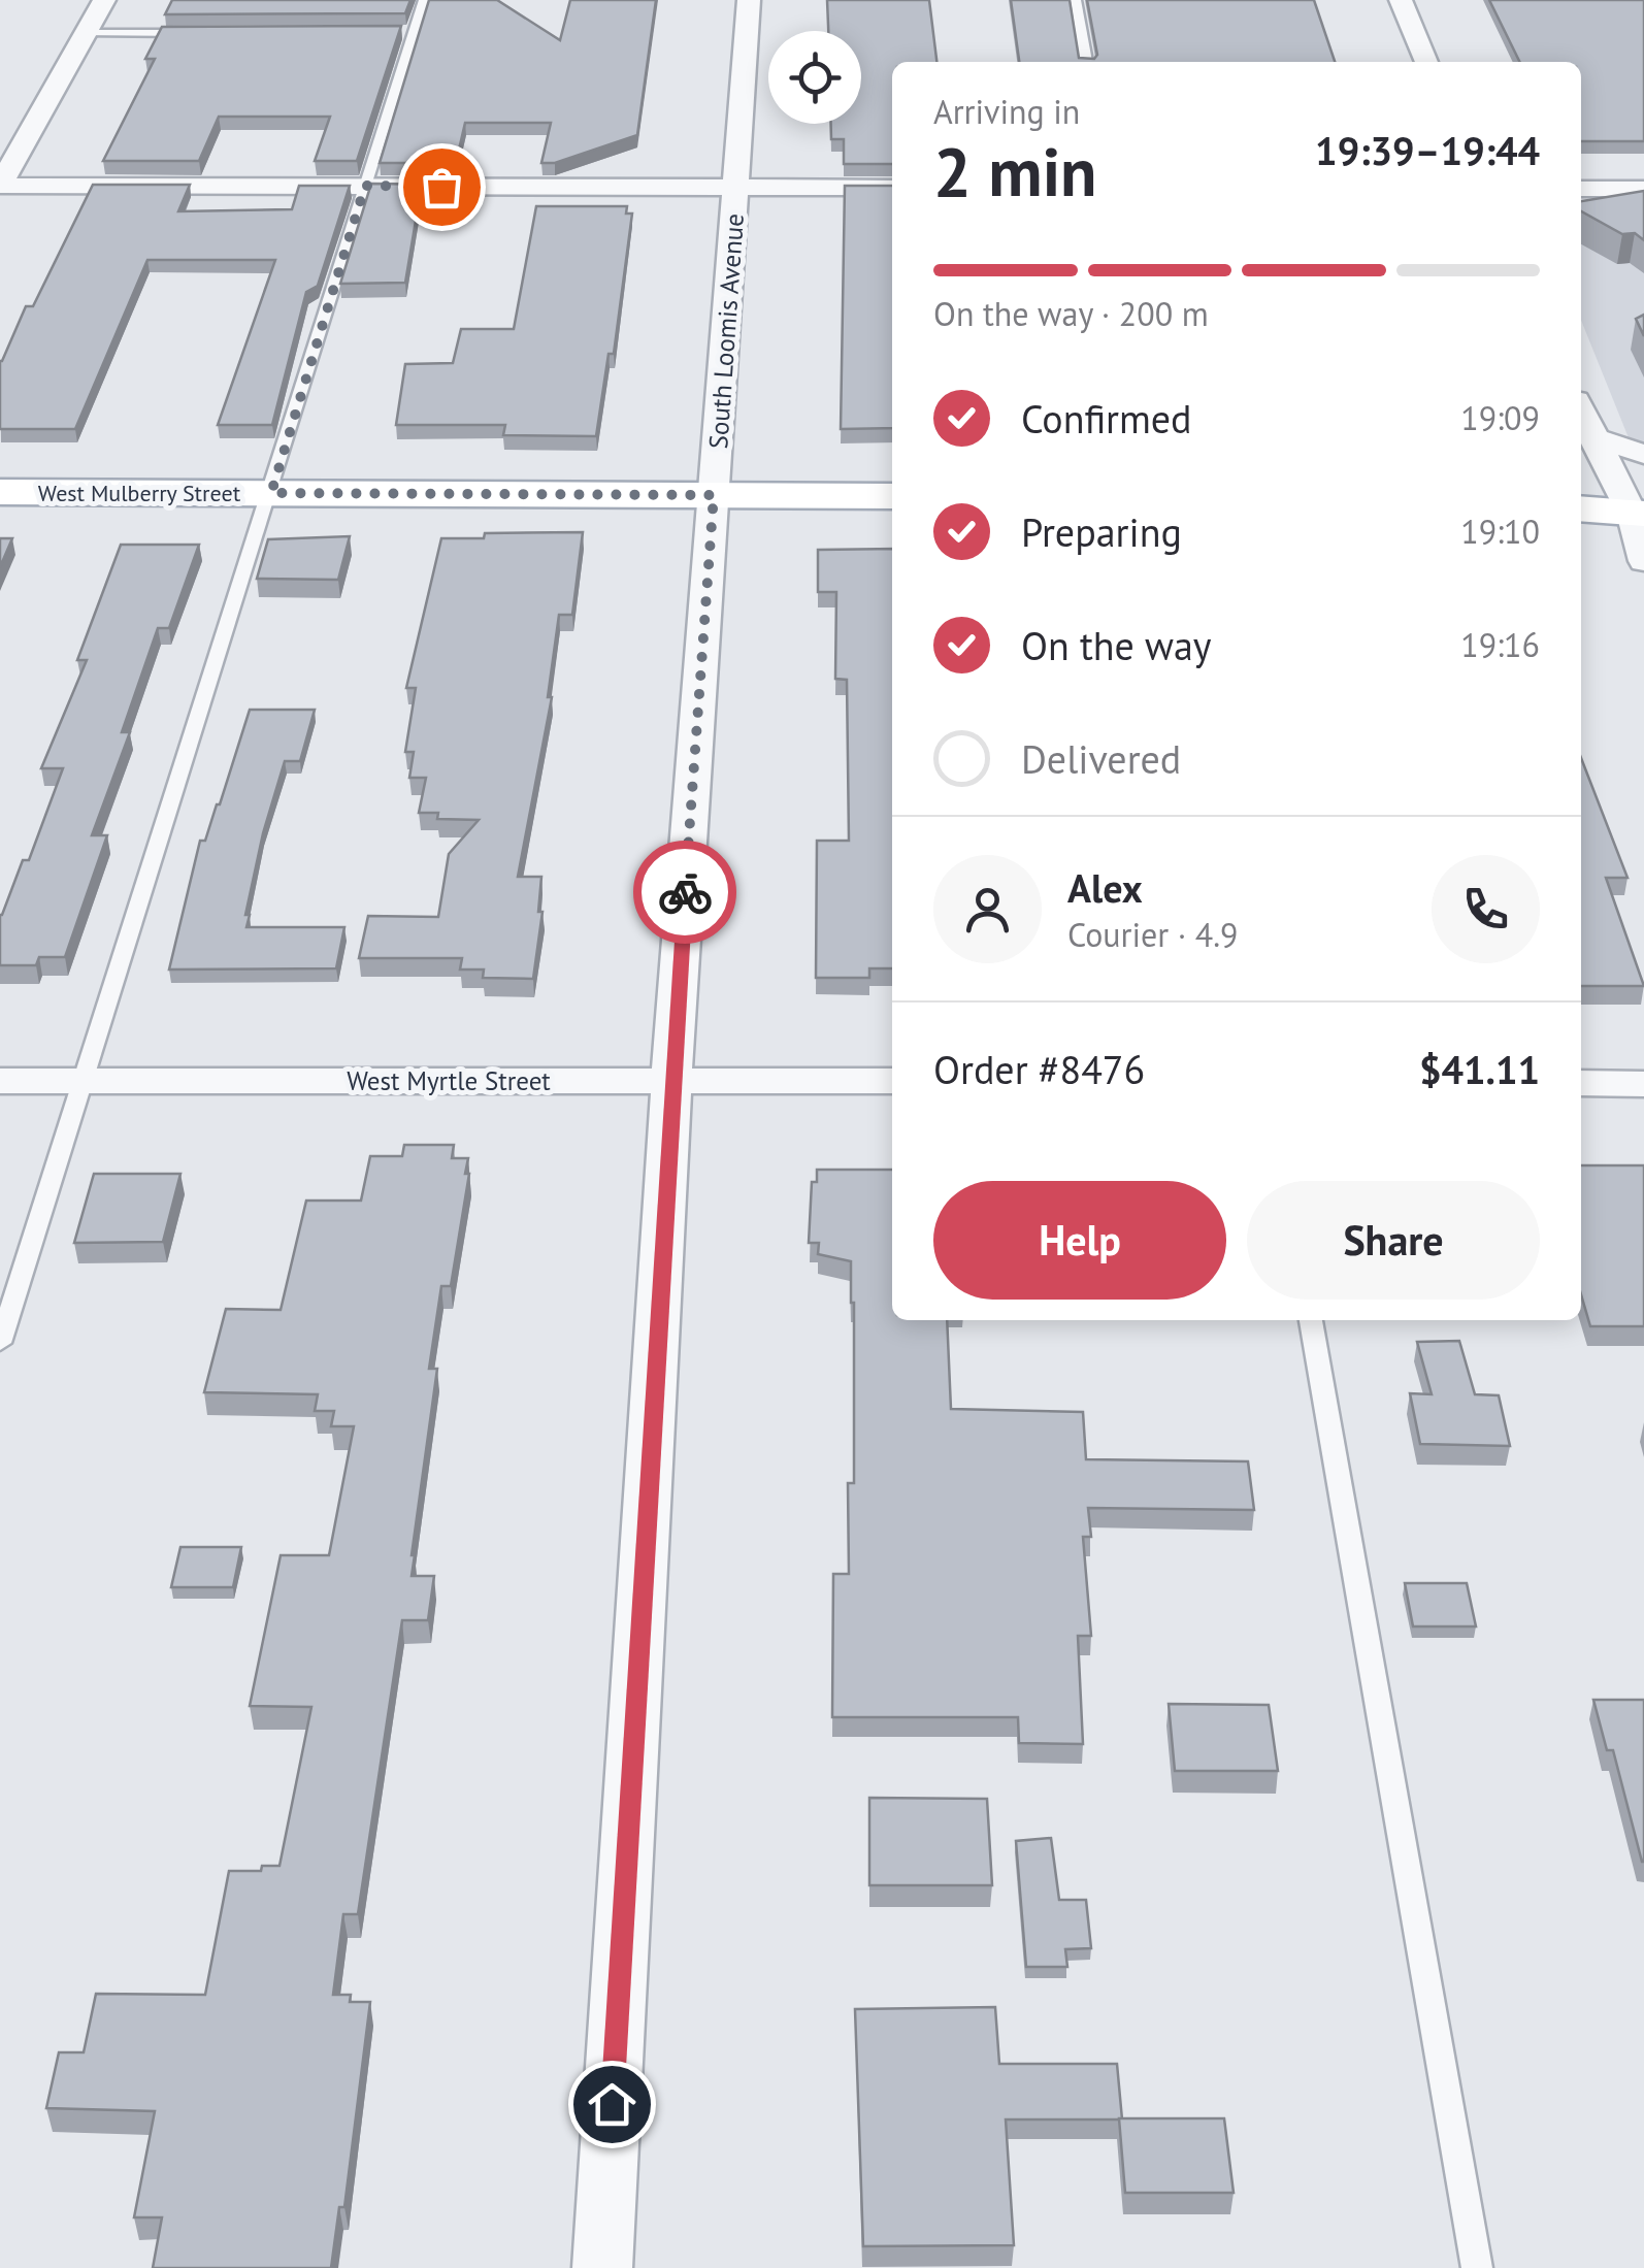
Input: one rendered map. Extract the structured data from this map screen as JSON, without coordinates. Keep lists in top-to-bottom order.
{
  "streets": {
    "main road": ["West Mulberry Street"],
    "street": ["South Loomis Avenue", "West Myrtle Street"]
  },
  "crossings": [
    ["South Loomis Avenue", "West Mulberry Street"],
    ["South Loomis Avenue", "West Myrtle Street"]
  ],
  "page": {
    "heading": ["2 min", "Arriving in", "19:39–19:44"],
    "panel": [
      "Alex",
      "Courier · 4.9",
      "Order #8476",
      "$41.11"
    ],
    "bar": "On the way · 200 m",
    "list": [
      ["Confirmed", "19:09"],
      ["Preparing", "19:10"],
      ["On the way", "19:16"],
      "Delivered"
    ],
    "buttons": ["Help", "Share"]
  }
}
